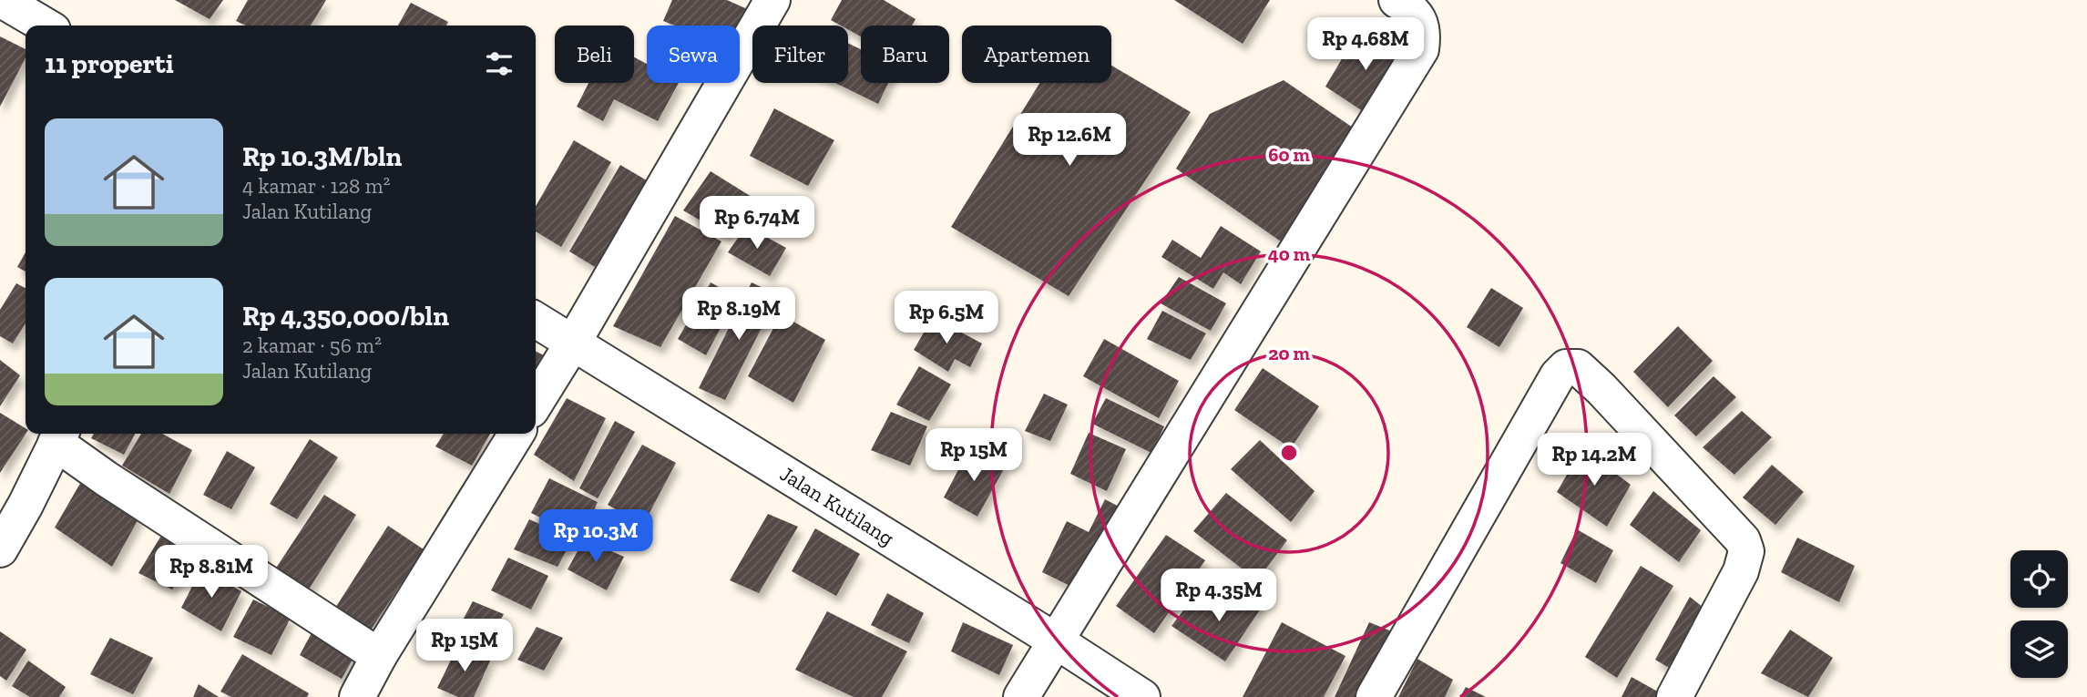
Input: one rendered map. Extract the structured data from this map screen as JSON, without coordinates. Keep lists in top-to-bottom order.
{
  "streets": {
    "street": ["Jalan Kutilang"]
  },
  "page": {
    "price": [
      "Rp 4.68M",
      "Rp 12.6M",
      "Rp 6.74M",
      "Rp 8.19M",
      "Rp 6.5M",
      "Rp 15M",
      "Rp 14.2M",
      "Rp 10.3M",
      "Rp 8.81M",
      "Rp 4.35M",
      "Rp 15M"
    ],
    "chip": [
      "Beli",
      "Sewa",
      "Filter",
      "Baru",
      "Apartemen"
    ],
    "heading": "11 properti",
    "list": [
      {
        "name": "Rp 10.3M/bln",
        "note": "4 kamar · 128 m² · Jalan Kutilang"
      },
      {
        "name": "Rp 4,350,000/bln",
        "note": "2 kamar · 56 m² · Jalan Kutilang"
      }
    ]
  },
  "rings": ["60 m", "40 m", "20 m"]
}
